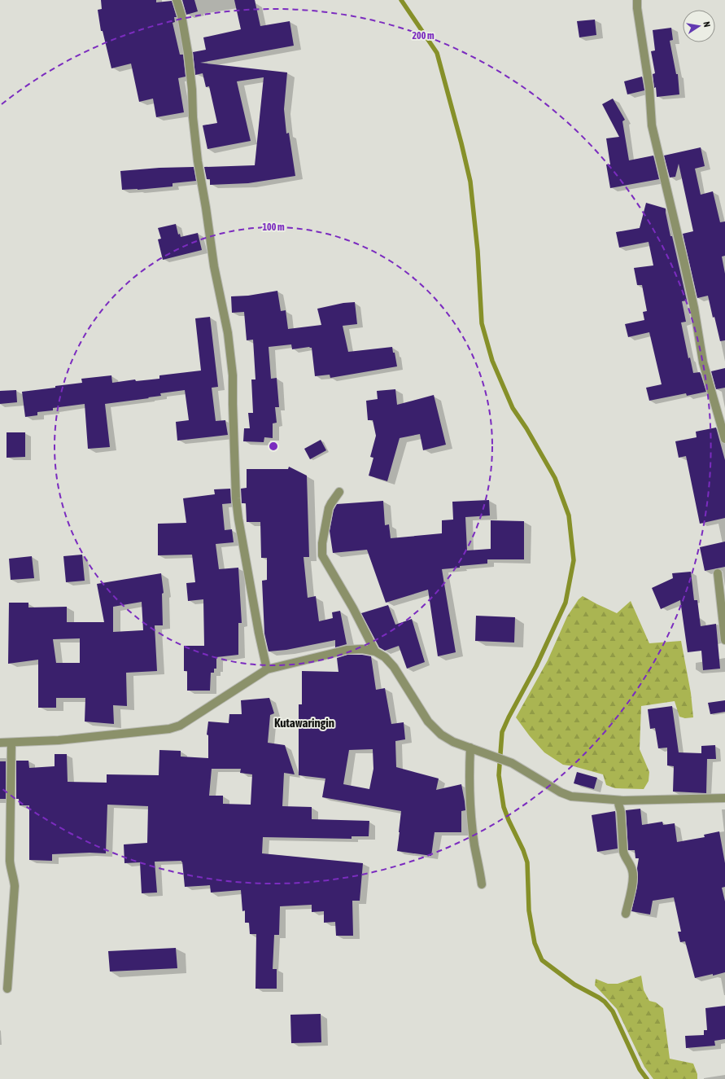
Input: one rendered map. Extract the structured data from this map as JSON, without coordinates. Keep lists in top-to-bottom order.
{
  "districts": ["Kutawaringin"],
  "north": "right",
  "rings": ["200 m", "100 m"]
}
